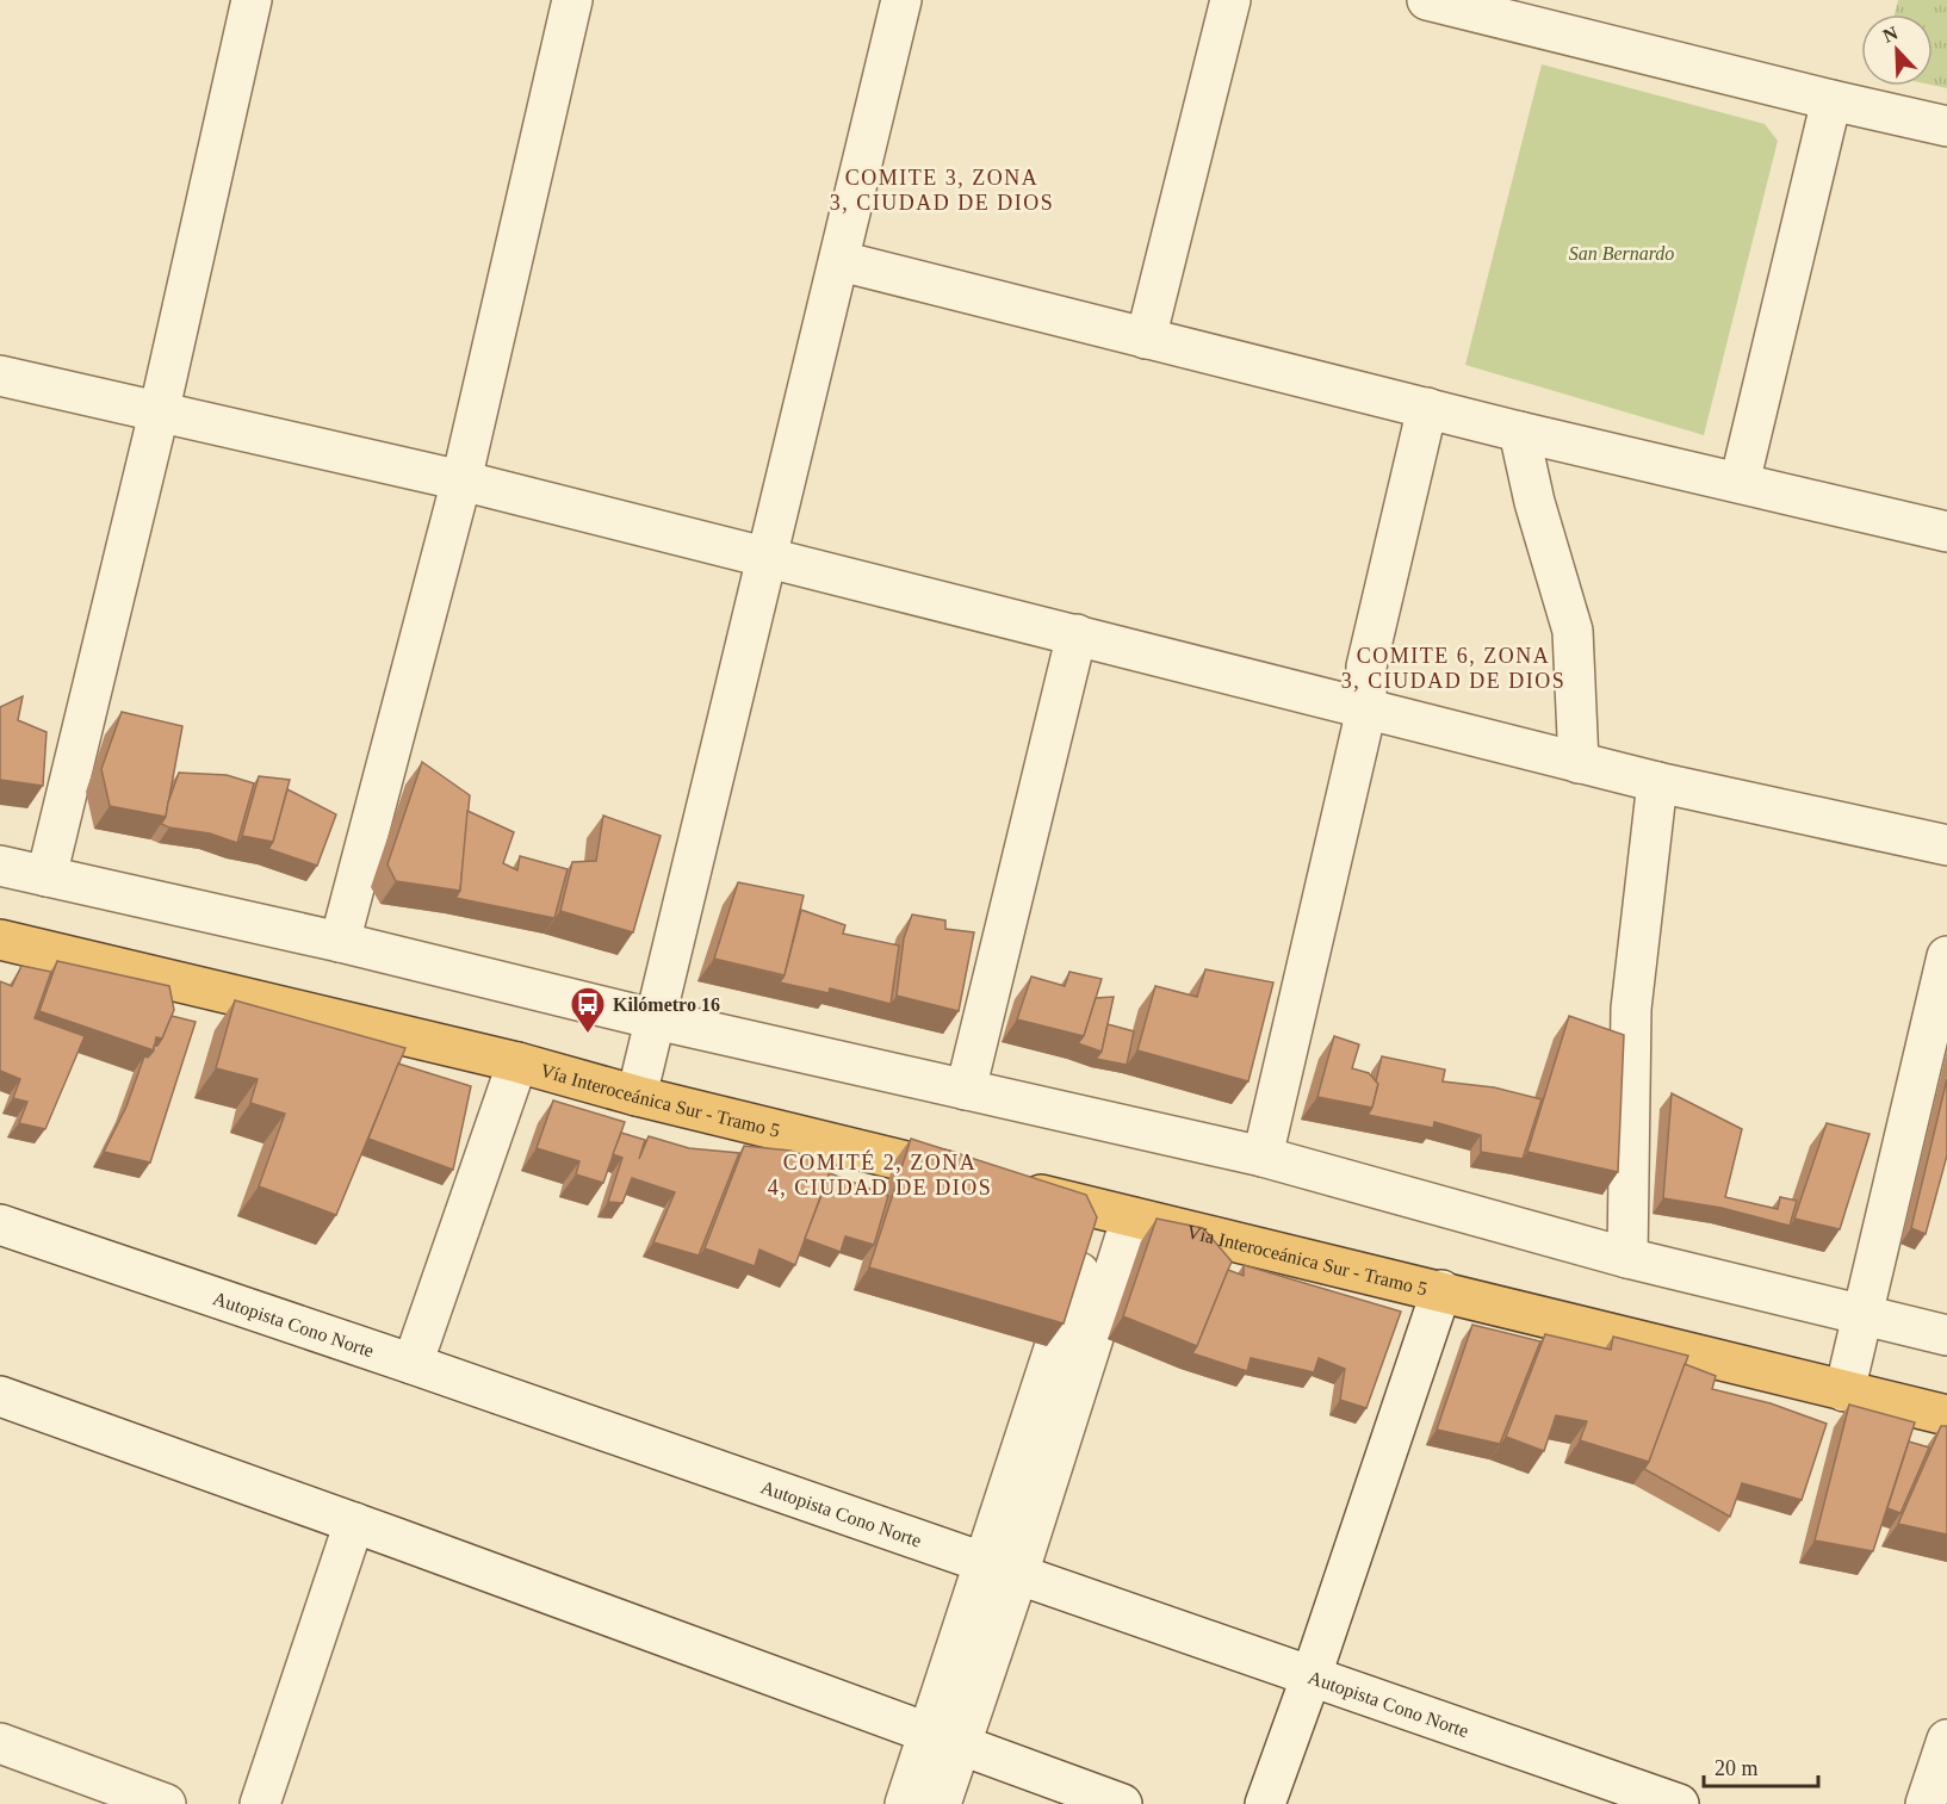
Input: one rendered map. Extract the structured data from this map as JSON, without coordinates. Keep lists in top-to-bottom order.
{
  "streets": {
    "highway": ["Vía Interoceánica Sur - Tramo 5"],
    "street": ["Autopista Cono Norte"]
  },
  "districts": ["COMITE 3, ZONA 3, CIUDAD DE DIOS", "COMITE 6, ZONA 3, CIUDAD DE DIOS", "COMITÉ 2, ZONA 4, CIUDAD DE DIOS"],
  "parks": ["San Bernardo"],
  "places": {
    "bus stop": ["Kilómetro 16"]
  },
  "scale_bar": "20 m",
  "north": "top left"
}
